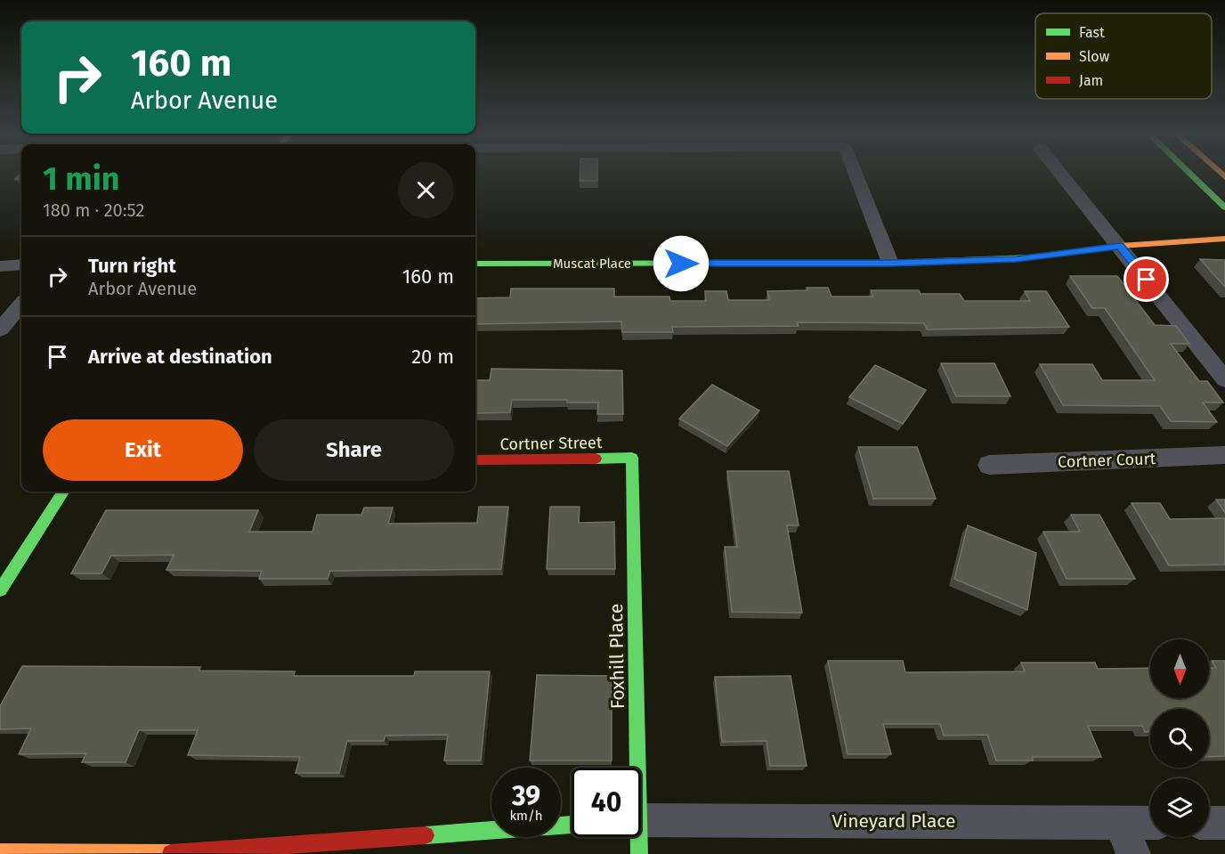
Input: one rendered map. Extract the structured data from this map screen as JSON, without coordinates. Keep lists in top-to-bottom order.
{
  "streets": {
    "street": [
      "Muscat Place",
      "Cortner Street",
      "Cortner Court",
      "Foxhill Place",
      "Vineyard Place"
    ]
  },
  "crossings": [
    ["Cortner Street", "Foxhill Place"]
  ],
  "legend": ["Fast", "Slow", "Jam"],
  "north": "bottom",
  "page": {
    "turn": ["160 m", "Arbor Avenue"],
    "heading": ["1 min", "180 m · 20:52"],
    "list": [
      {
        "name": "Turn right",
        "note": "Arbor Avenue",
        "value": "160 m"
      },
      {
        "name": "Arrive at destination",
        "value": "20 m"
      }
    ],
    "buttons": ["Exit", "Share"],
    "speed": "39 km/h",
    "limit": "40"
  }
}
